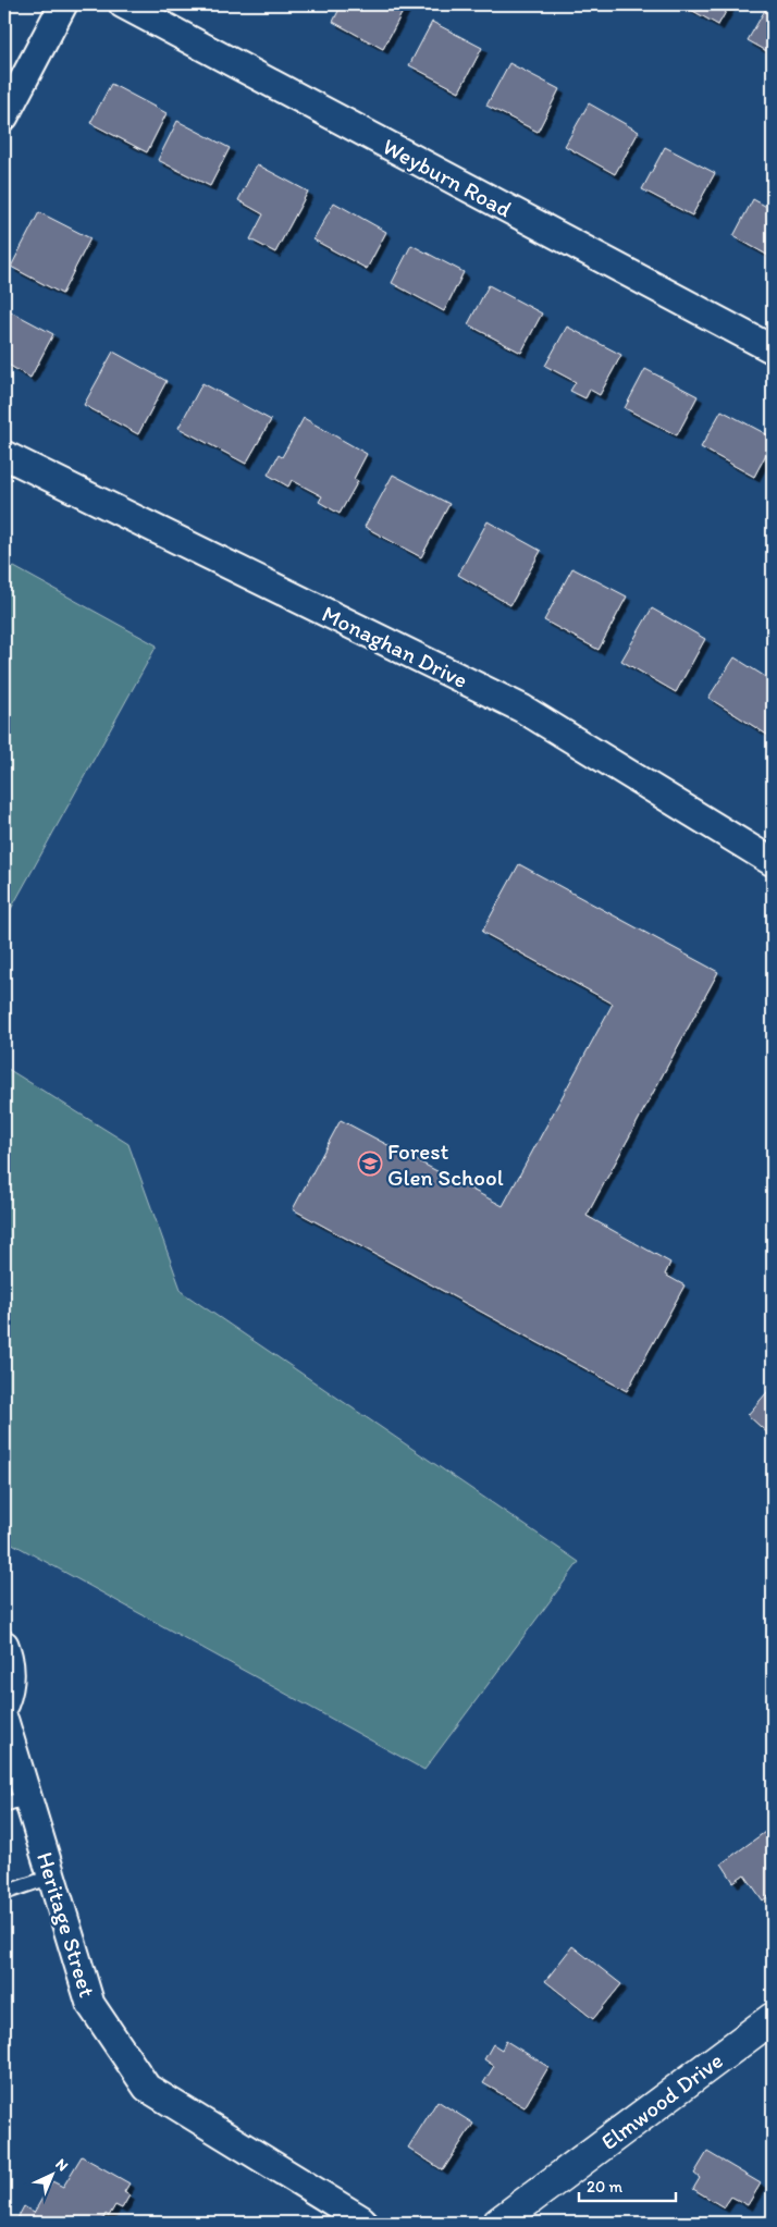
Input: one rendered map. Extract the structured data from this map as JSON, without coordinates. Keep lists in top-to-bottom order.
{
  "streets": {
    "main road": ["Elmwood Drive"],
    "street": ["Weyburn Road", "Monaghan Drive", "Heritage Street"]
  },
  "places": {
    "school or university": ["Forest Glen School"]
  },
  "scale_bar": "20 m",
  "north": "top right"
}
